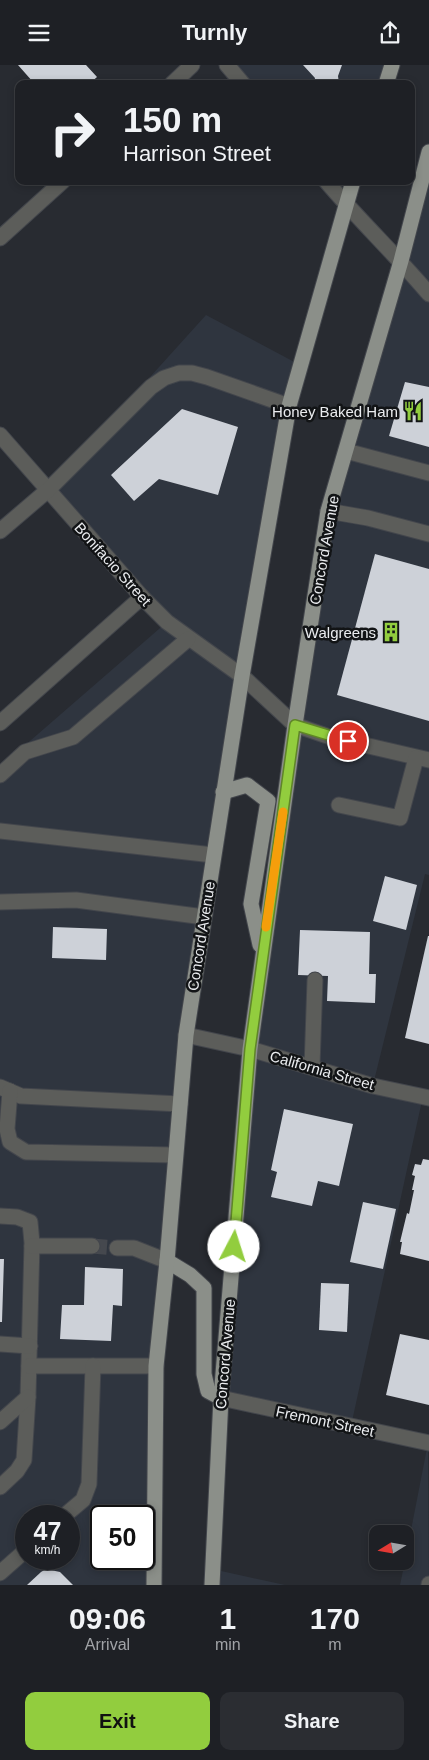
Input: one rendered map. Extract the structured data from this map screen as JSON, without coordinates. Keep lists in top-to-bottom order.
{
  "streets": {
    "main road": ["Concord Avenue"],
    "street": ["Bonifacio Street", "California Street", "Fremont Street"]
  },
  "crossings": [
    ["Concord Avenue", "Bonifacio Street"],
    ["Concord Avenue", "California Street"],
    ["Concord Avenue", "Fremont Street"]
  ],
  "places": {
    "restaurant": ["Honey Baked Ham"],
    "building": ["Walgreens"]
  },
  "north": "left",
  "page": {
    "header": "Turnly",
    "turn": ["150 m", "Harrison Street"],
    "speed": "47 km/h",
    "limit": "50",
    "eta": [
      "09:06",
      "Arrival",
      "1",
      "min",
      "170",
      "m"
    ],
    "buttons": ["Exit", "Share"]
  }
}
